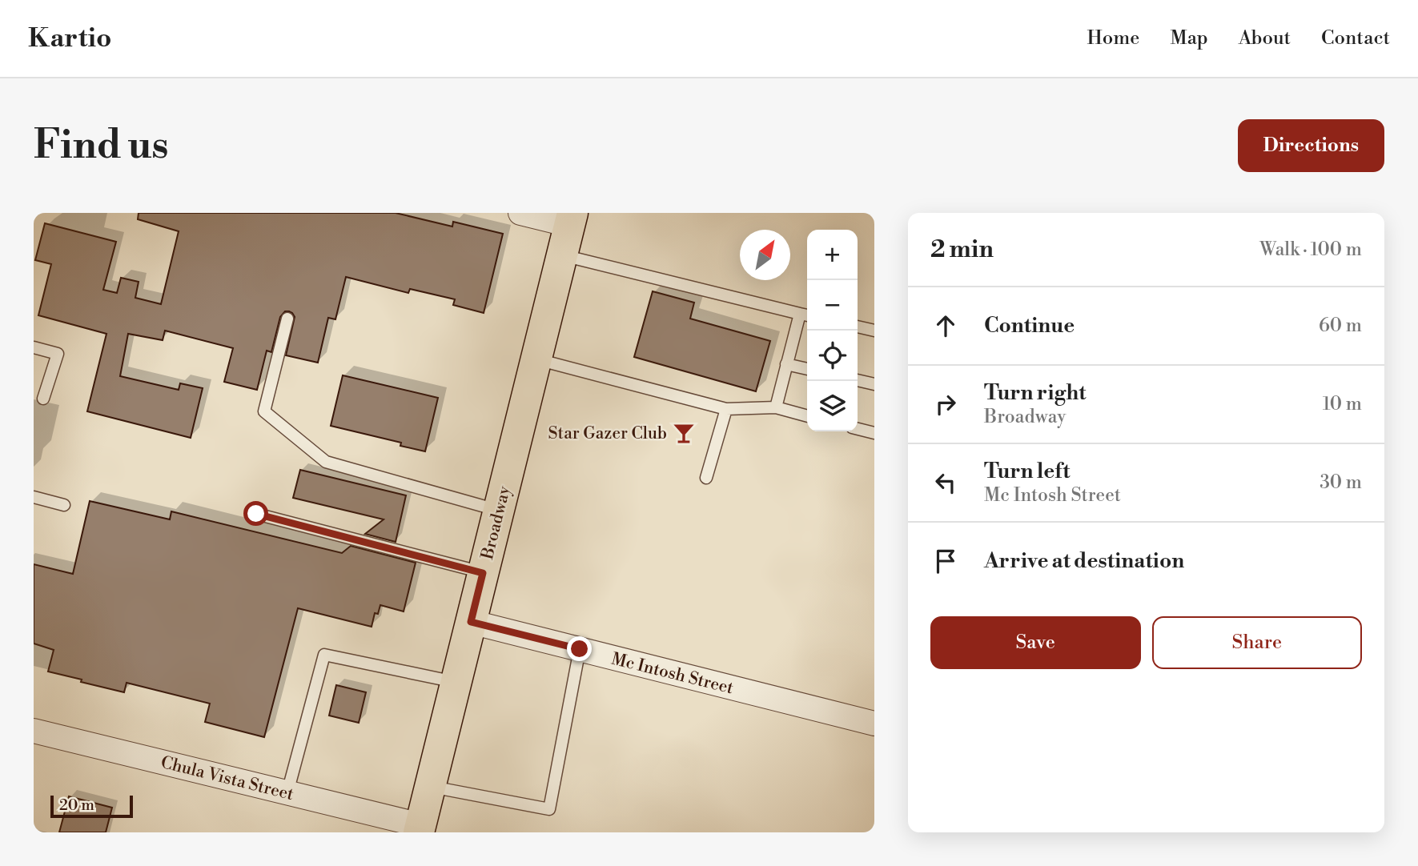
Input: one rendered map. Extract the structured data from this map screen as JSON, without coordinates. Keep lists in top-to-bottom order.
{
  "streets": {
    "main road": ["Broadway"],
    "street": ["Mc Intosh Street", "Chula Vista Street"]
  },
  "crossings": [
    ["Broadway", "Mc Intosh Street"],
    ["Broadway", "Chula Vista Street"]
  ],
  "places": {
    "bar": ["Star Gazer Club"]
  },
  "scale_bar": "20 m",
  "north": "top right",
  "page": {
    "header": "Kartio",
    "nav": [
      "Home",
      "Map",
      "About",
      "Contact"
    ],
    "buttons": [
      "Directions",
      ["Save", "Share"]
    ],
    "title": "Find us",
    "heading": ["2 min", "Walk · 100 m"],
    "map_buttons": ["+", "−"],
    "list": [
      ["Continue", "60 m"],
      ["Turn right", "Broadway", "10 m"],
      ["Turn left", "Mc Intosh Street", "30 m"],
      "Arrive at destination"
    ],
    "scale": "20 m"
  }
}
